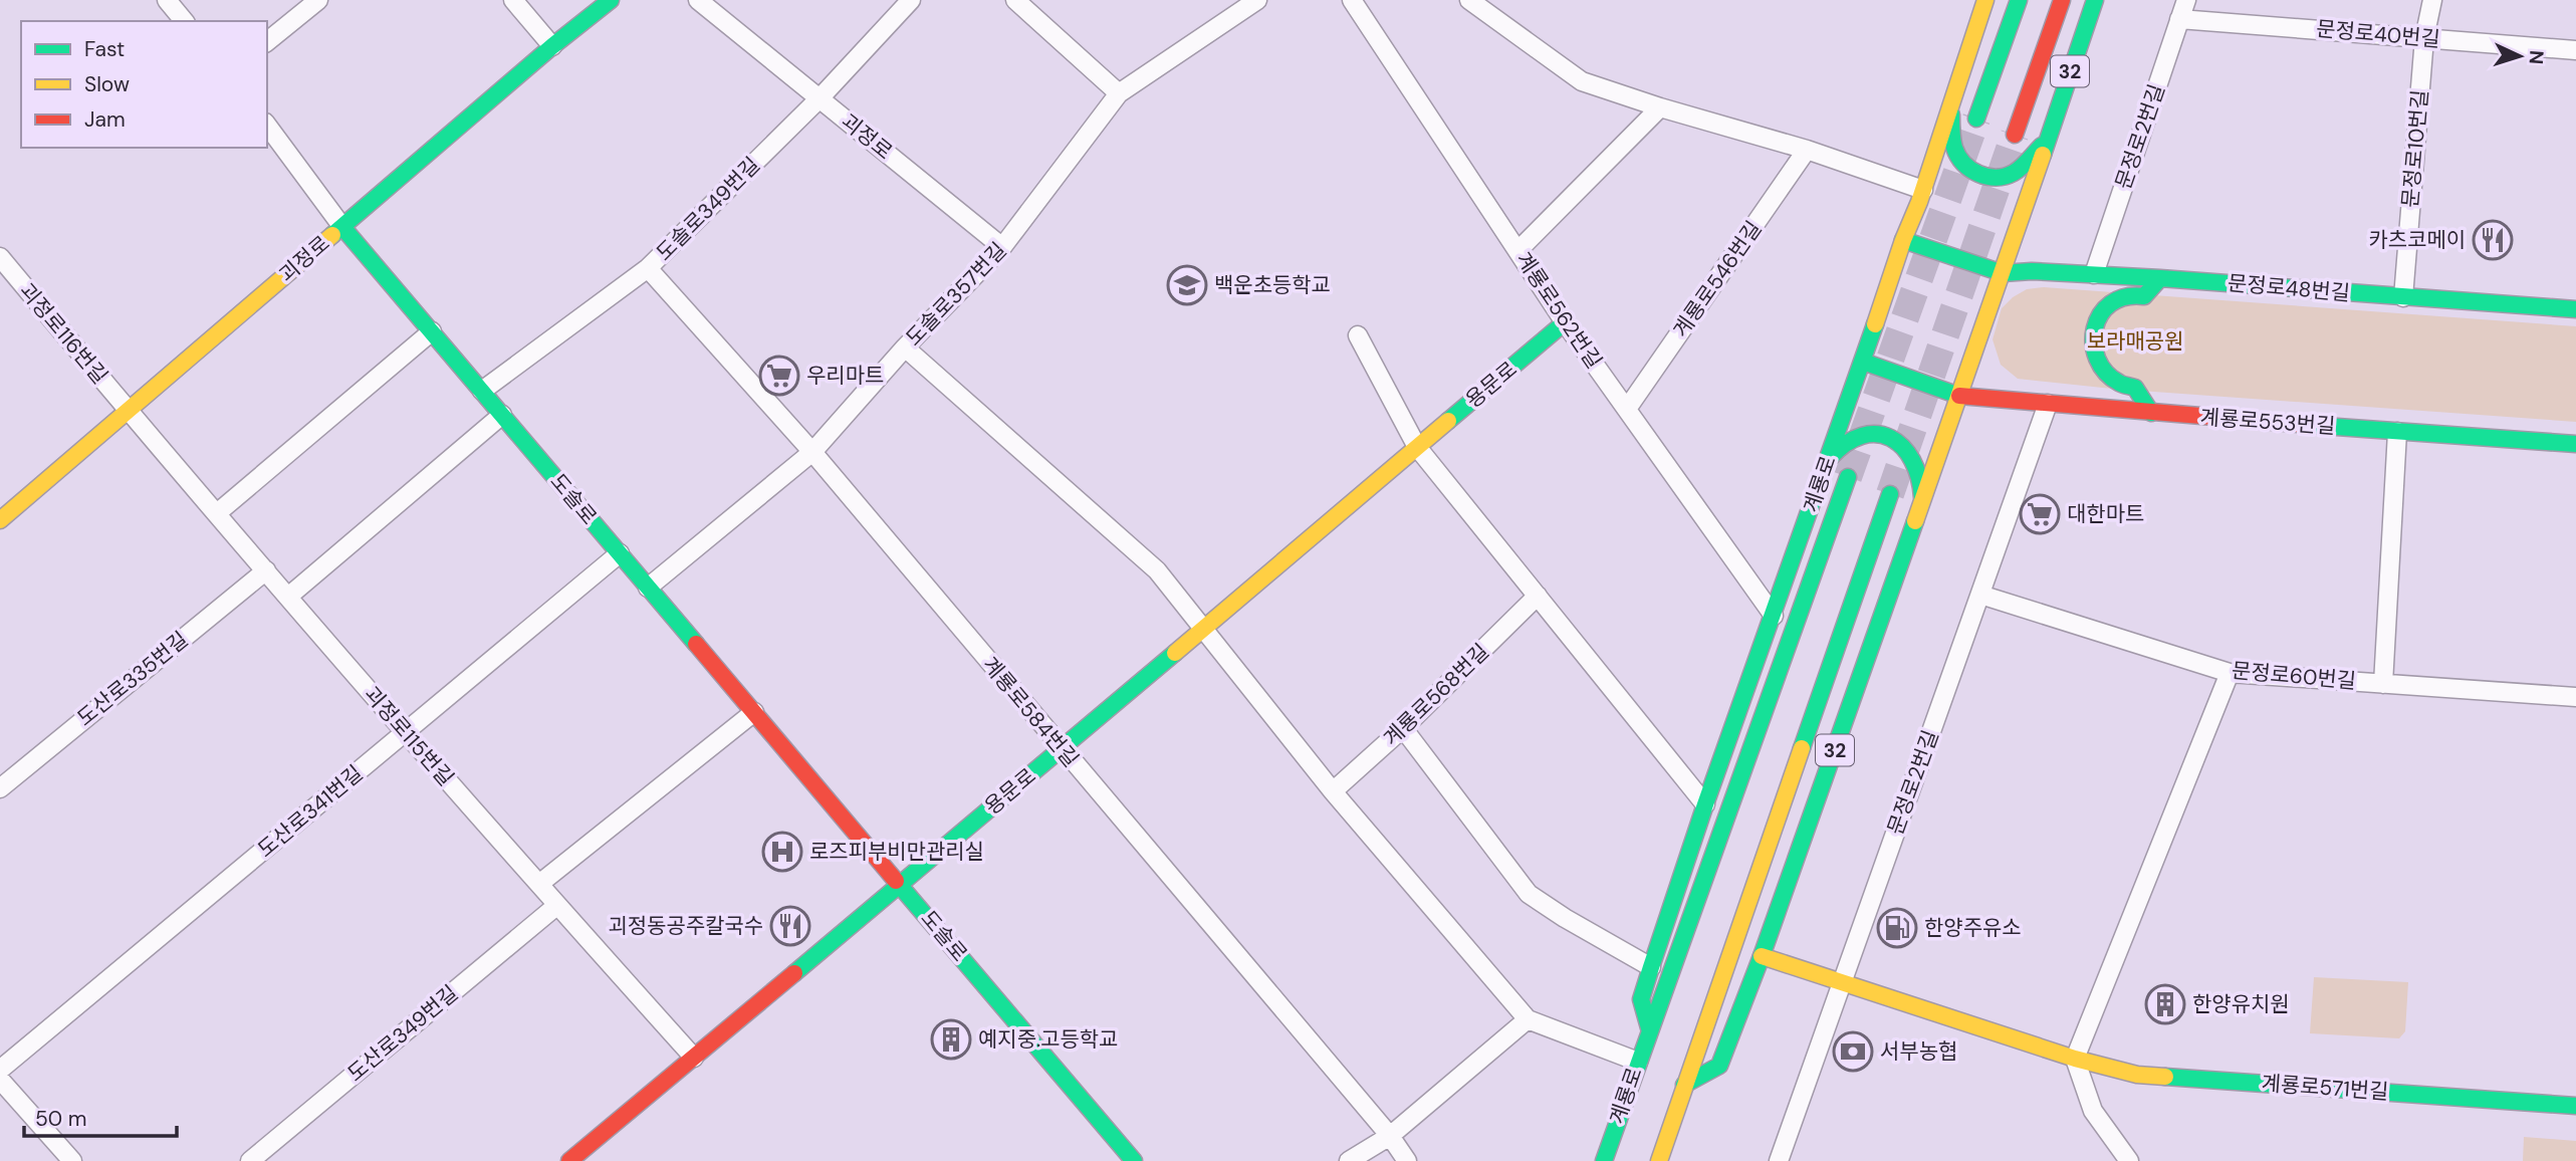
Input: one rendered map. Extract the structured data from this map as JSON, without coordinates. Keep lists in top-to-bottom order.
{
  "streets": {
    "main road": [
      "32",
      "괴정로",
      "문정로48번길",
      "용문로",
      "계룡로553번길",
      "계룡로",
      "도솔로",
      "계룡로571번길"
    ],
    "street": [
      "문정로40번길",
      "문정로2번길",
      "문정로10번길",
      "도솔로349번길",
      "계룡로546번길",
      "도솔로357번길",
      "계룡로562번길",
      "괴정로116번길",
      "문정로60번길",
      "도산로335번길",
      "계룡로568번길",
      "계룡로584번길",
      "괴정로115번길",
      "도산로341번길",
      "도산로349번길"
    ]
  },
  "crossings": [
    ["문정로40번길", "문정로2번길"],
    ["문정로40번길", "문정로10번길"],
    ["32", "문정로48번길"],
    ["32", "계룡로553번길"],
    ["32", "계룡로571번길"],
    ["괴정로", "도솔로349번길"],
    ["괴정로", "도솔로357번길"],
    ["괴정로", "괴정로116번길"],
    ["괴정로", "도솔로"],
    ["괴정로", "괴정로115번길"],
    ["문정로2번길", "문정로48번길"],
    ["문정로2번길", "계룡로553번길"],
    ["문정로2번길", "문정로60번길"],
    ["문정로2번길", "계룡로571번길"],
    ["문정로10번길", "문정로48번길"],
    ["도솔로349번길", "도솔로"],
    ["도솔로349번길", "계룡로584번길"],
    ["계룡로546번길", "계룡로562번길"],
    ["도솔로357번길", "도솔로"],
    ["도솔로357번길", "계룡로584번길"],
    ["계룡로562번길", "용문로"],
    ["계룡로562번길", "계룡로"],
    ["괴정로116번길", "괴정로115번길"],
    ["용문로", "도솔로"],
    ["용문로", "계룡로584번길"],
    ["용문로", "괴정로115번길"],
    ["계룡로553번길", "계룡로"],
    ["도솔로", "도산로341번길"],
    ["도산로335번길", "괴정로115번길"],
    ["괴정로115번길", "도산로341번길"],
    ["괴정로115번길", "도산로349번길"]
  ],
  "parks": ["보라매공원"],
  "places": {
    "restaurant": ["카츠코메이", "괴정동공주칼국수"],
    "school or university": ["백운초등학교"],
    "supermarket": ["우리마트", "대한마트"],
    "hospital": ["로즈피부비만관리실"],
    "fuel station": ["한양주유소"],
    "building": ["한양유치원", "예지중.고등학교"],
    "bank": ["서부농협"]
  },
  "legend": ["Fast", "Slow", "Jam"],
  "scale_bar": "50 m",
  "north": "right"
}
